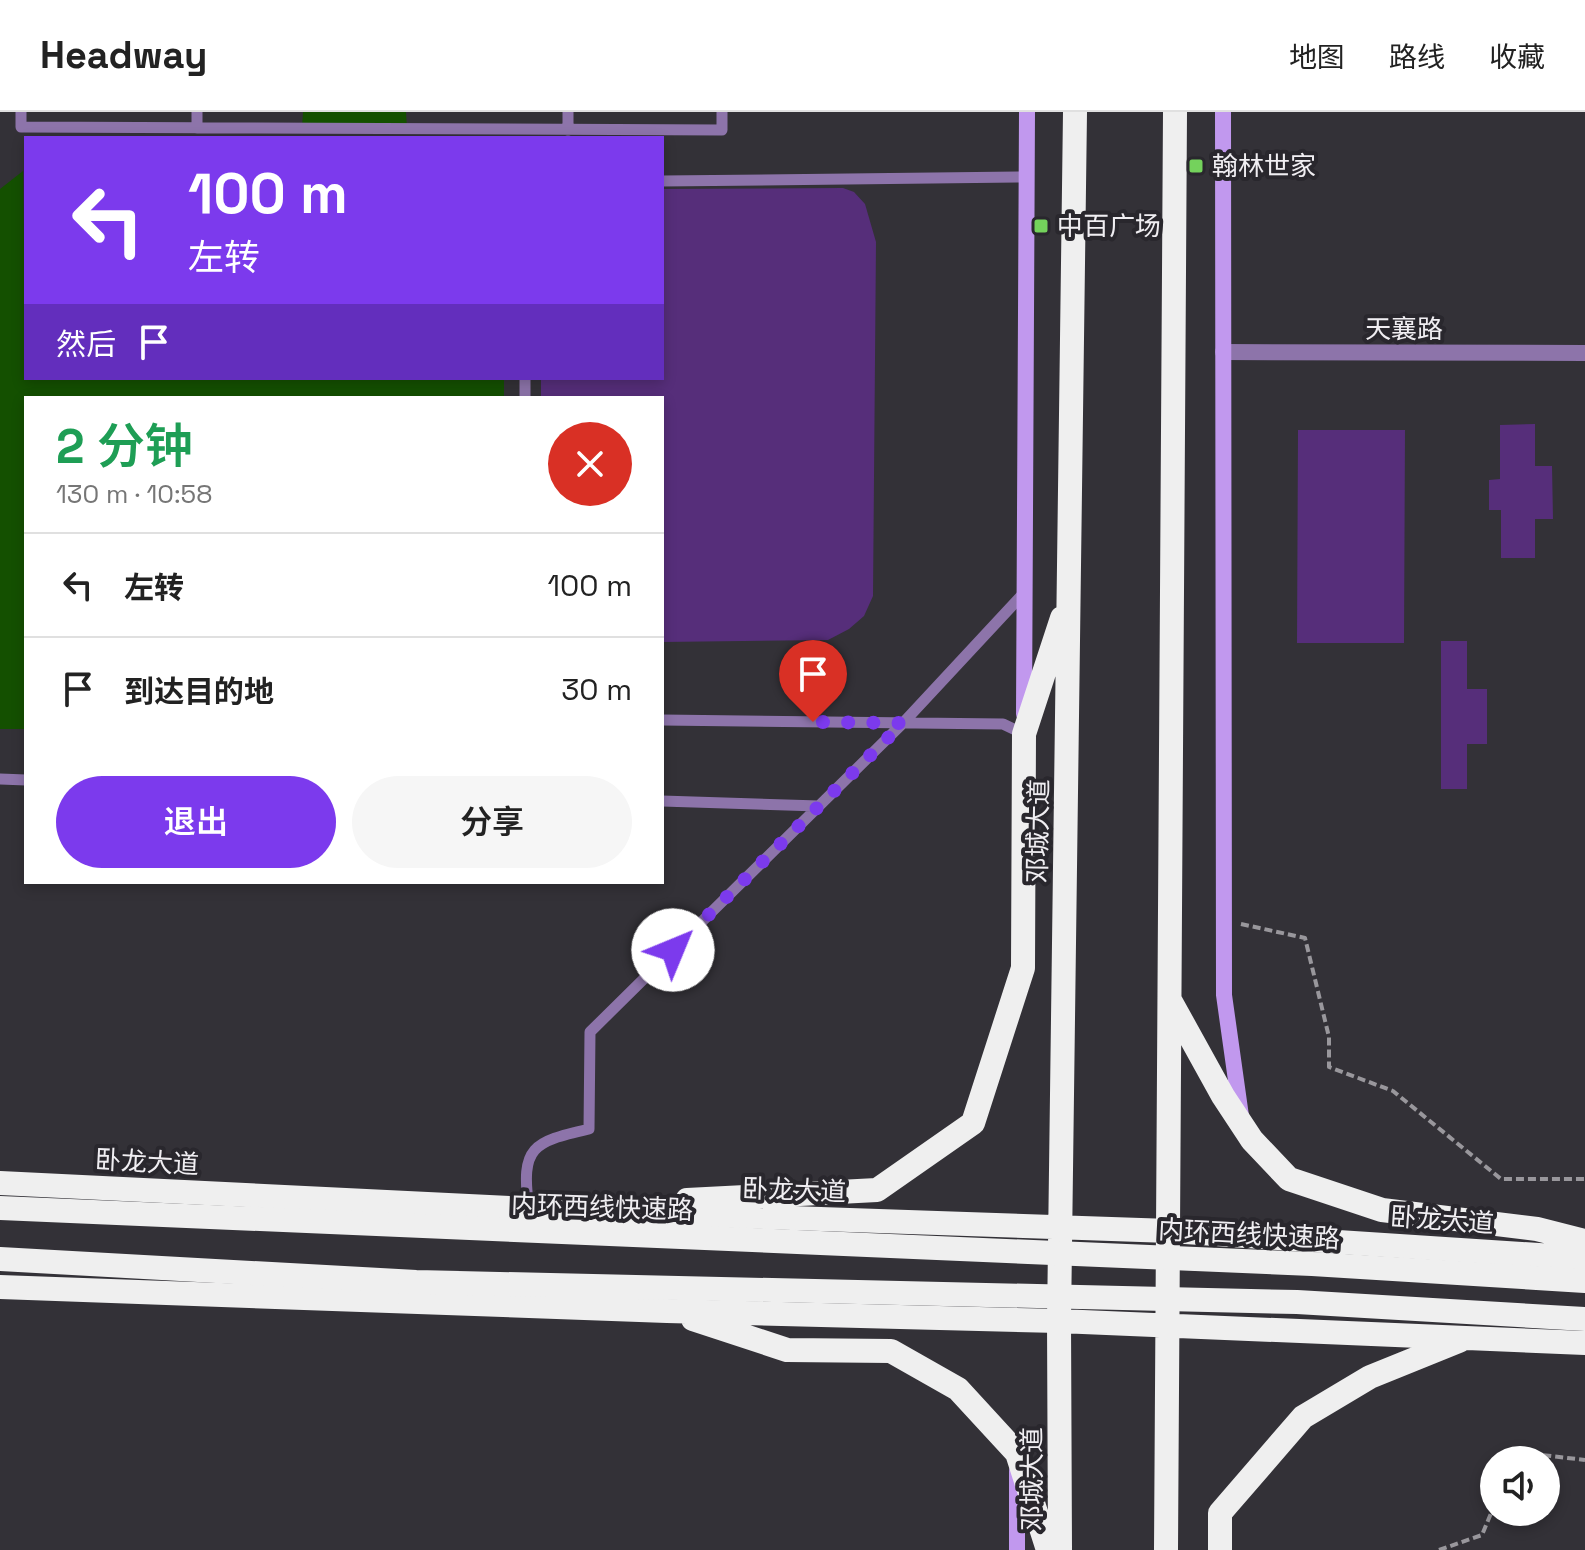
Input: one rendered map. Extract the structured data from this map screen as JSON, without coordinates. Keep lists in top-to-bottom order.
{
  "streets": {
    "highway": ["邓城大道", "卧龙大道", "内环西线快速路"],
    "street": ["天襄路"]
  },
  "crossings": [
    ["邓城大道", "卧龙大道"]
  ],
  "places": {
    "transit": ["翰林世家", "中百广场"]
  },
  "page": {
    "header": "Headway",
    "nav": ["地图", "路线", "收藏"],
    "turn": ["100 m", "左转"],
    "then": "然后",
    "heading": ["2 分钟", "130 m · 10:58"],
    "list": [
      {
        "name": "左转",
        "value": "100 m"
      },
      {
        "name": "到达目的地",
        "value": "30 m"
      }
    ],
    "buttons": ["退出", "分享"]
  }
}
